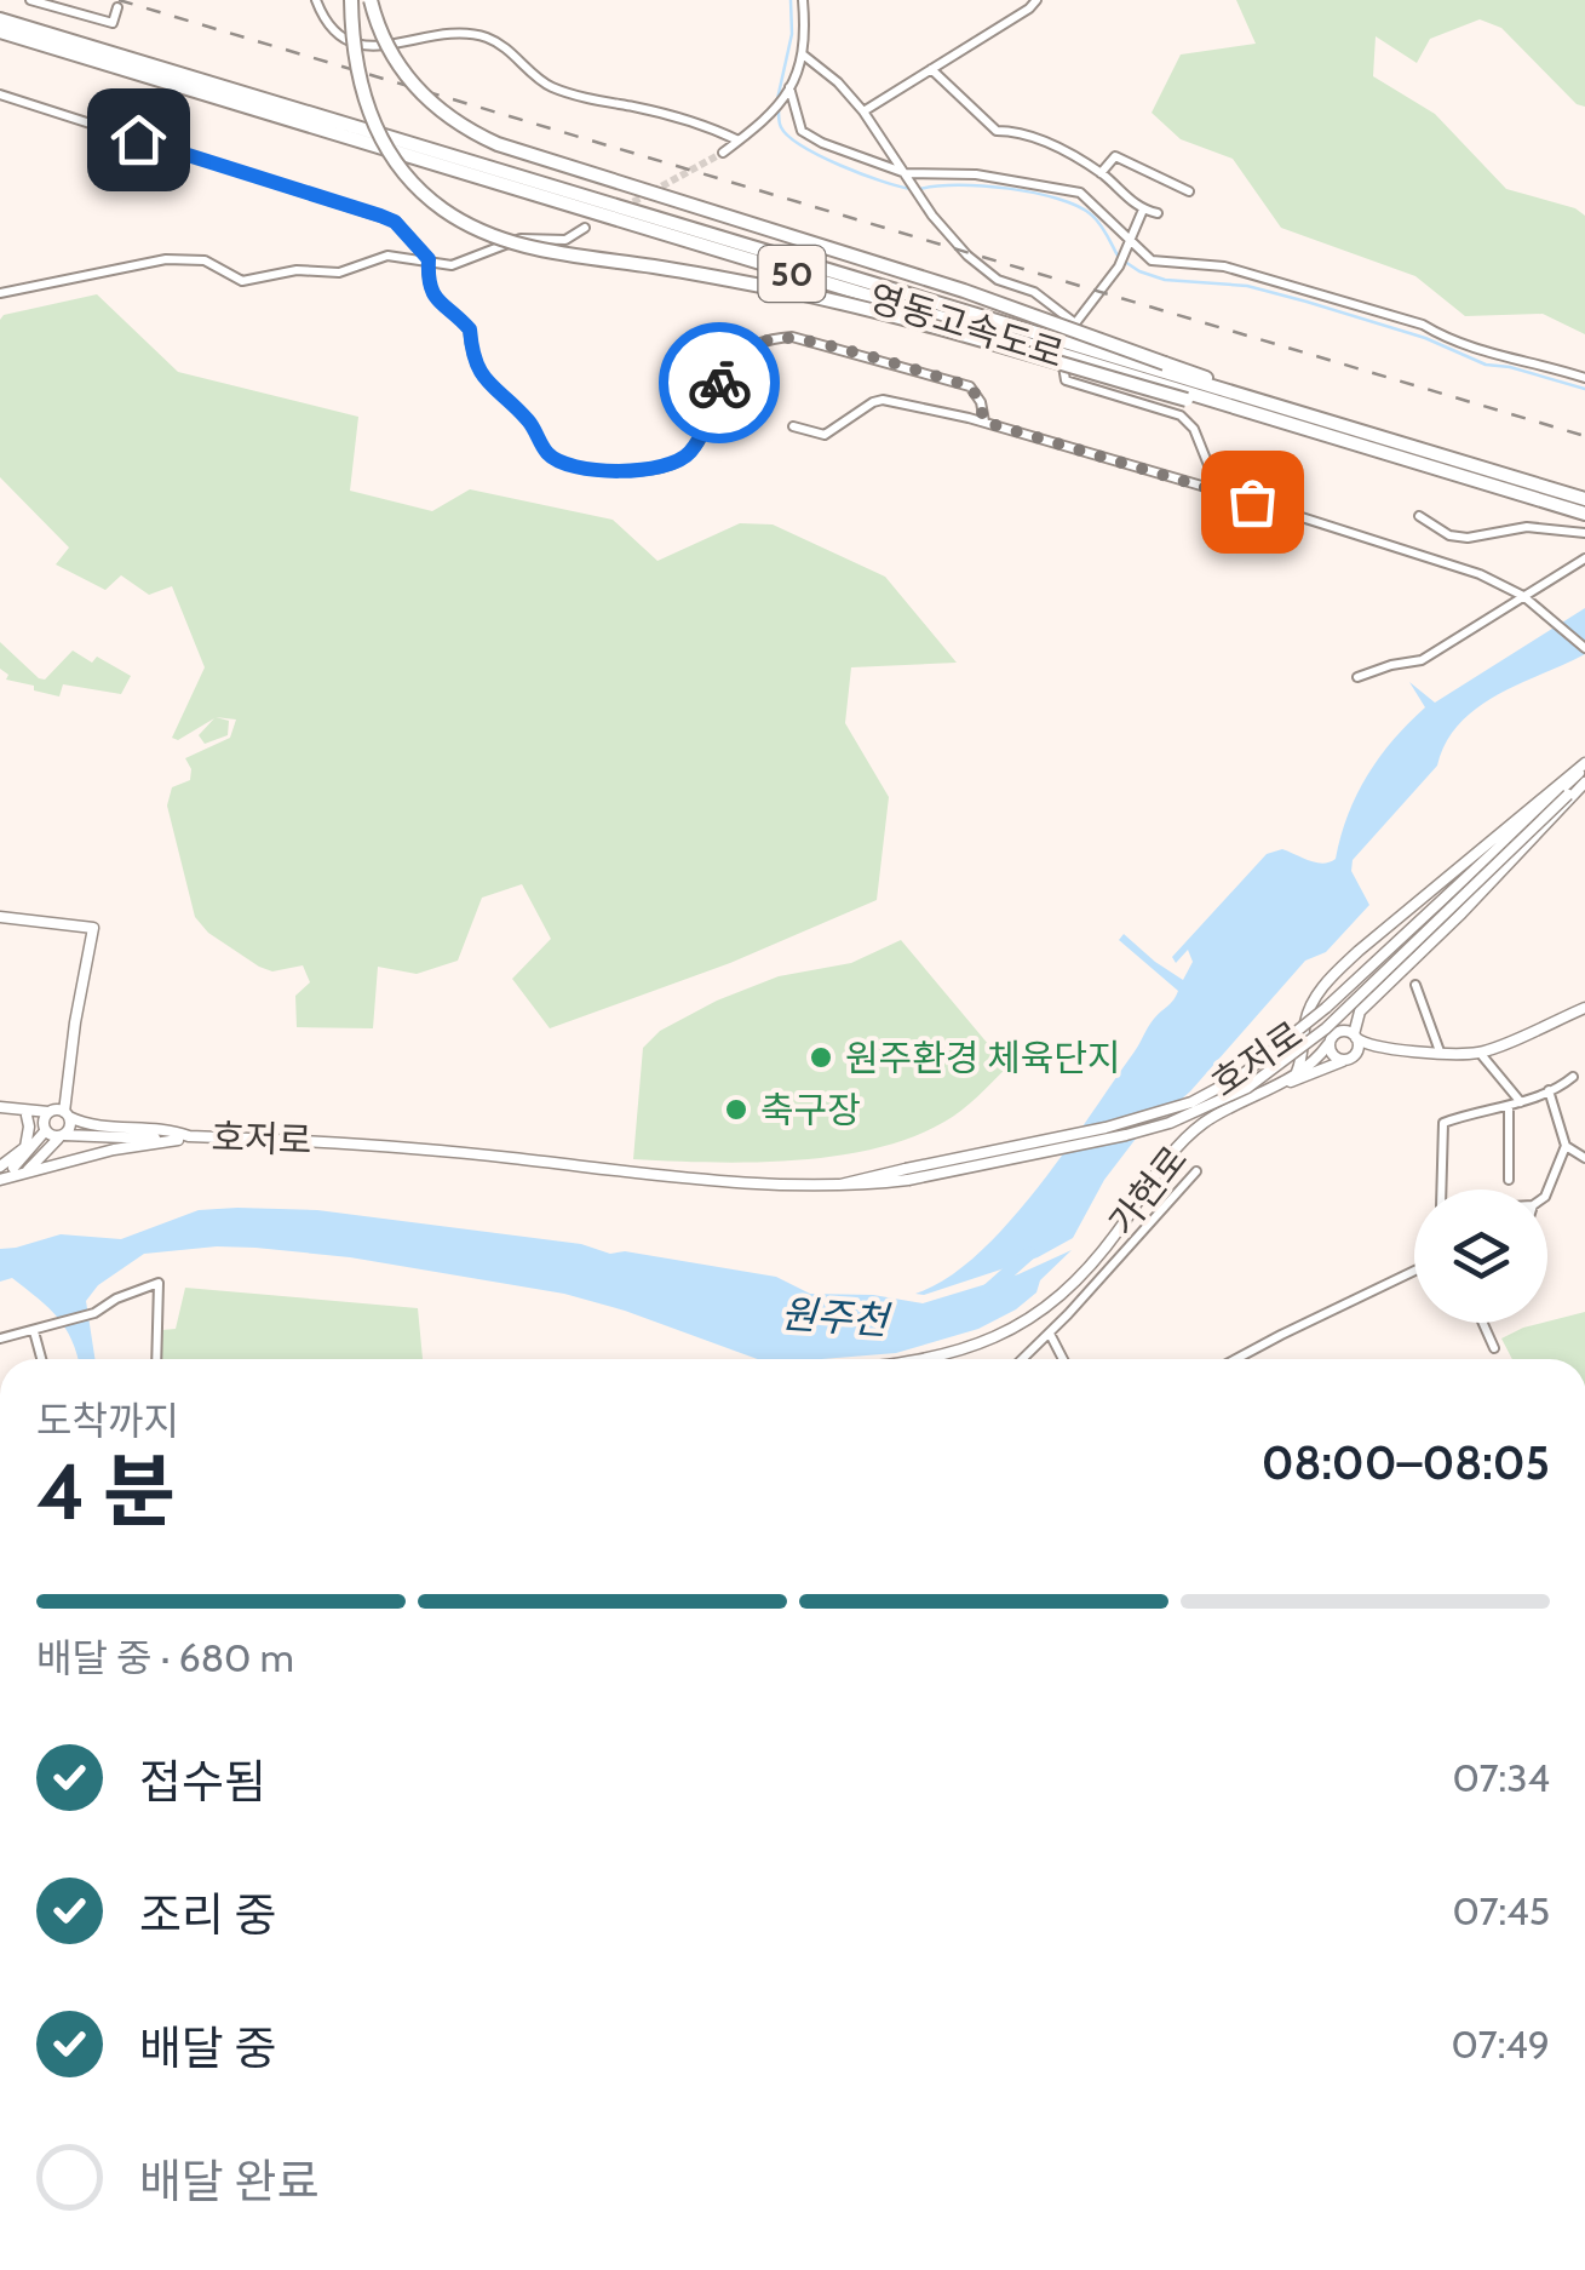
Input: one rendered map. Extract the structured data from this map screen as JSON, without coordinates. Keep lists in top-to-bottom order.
{
  "streets": {
    "highway": ["50", "영동고속도로"],
    "street": ["호저로", "가현로"]
  },
  "water": ["원주천"],
  "places": ["원주환경 체육단지", "축구장"],
  "page": {
    "heading": ["4 분", "도착까지", "08:00–08:05"],
    "bar": "배달 중 · 680 m",
    "list": [
      ["접수됨", "07:34"],
      ["조리 중", "07:45"],
      ["배달 중", "07:49"],
      "배달 완료"
    ]
  }
}
